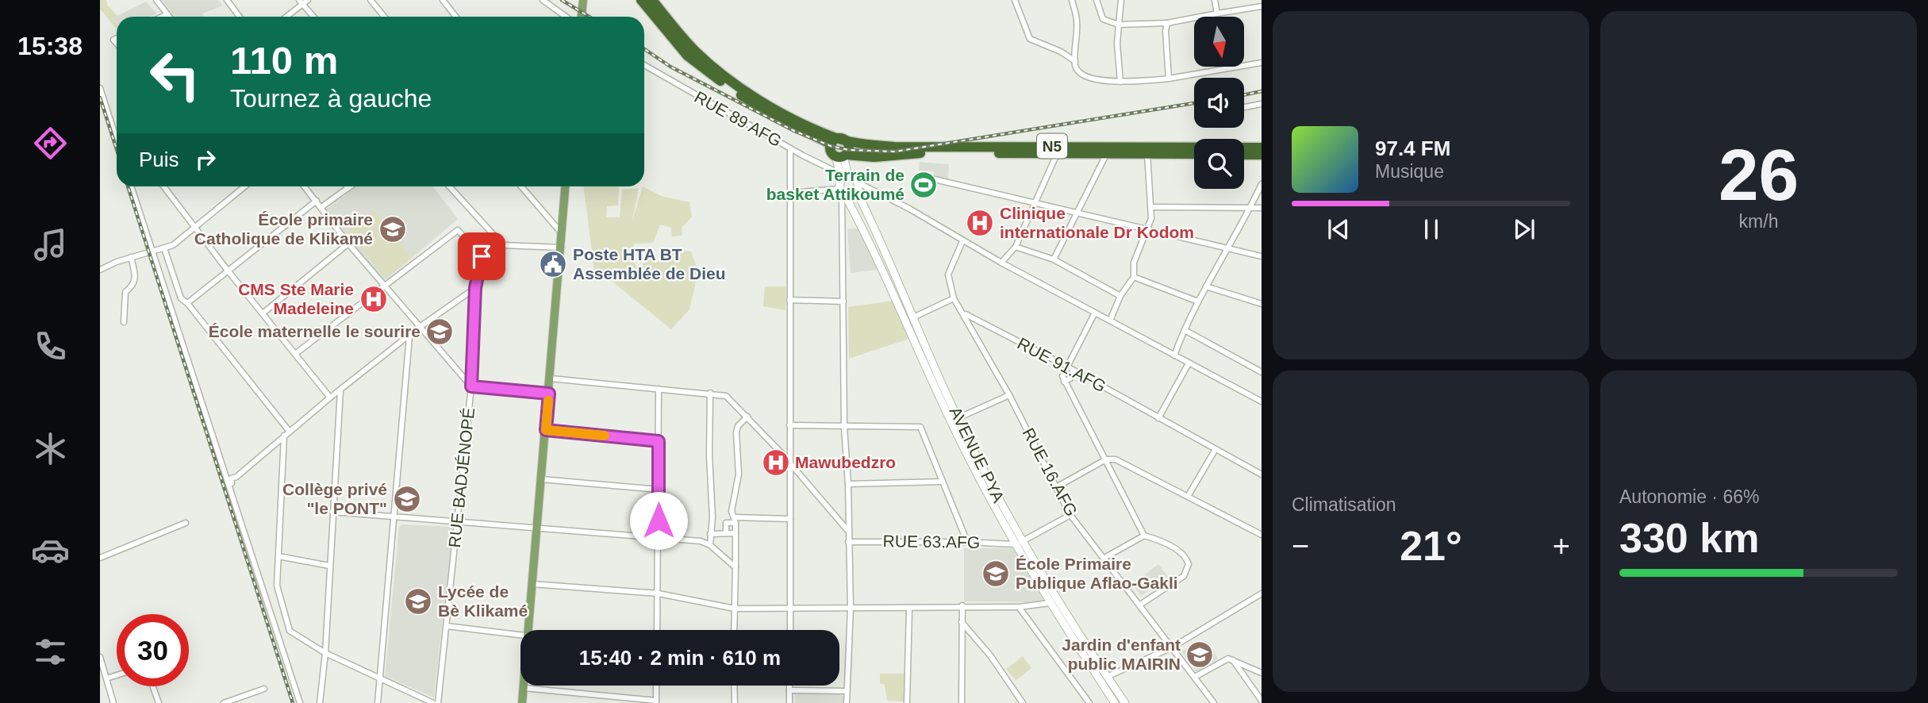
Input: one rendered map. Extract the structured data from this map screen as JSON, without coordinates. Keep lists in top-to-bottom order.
{
  "streets": {
    "highway": ["N5"],
    "main road": ["AVENUE PYA"],
    "street": [
      "RUE 89 AFG",
      "RUE 91.AFG",
      "RUE 16.AFG",
      "RUE BADJÉNOPÉ",
      "RUE 63.AFG"
    ]
  },
  "crossings": [
    ["RUE 91.AFG", "RUE 16.AFG"],
    ["AVENUE PYA", "RUE 63.AFG"]
  ],
  "places": {
    "sports": ["Terrain de basket Attikoumé"],
    "hospital": ["Clinique internationale Dr Kodom", "CMS Ste Marie Madeleine", "Mawubedzro"],
    "school or university": [
      "École primaire Catholique de Klikamé",
      "École maternelle le sourire",
      "Collège privé \"le PONT\"",
      "École Primaire Publique Aflao-Gakli",
      "Lycée de Bè Klikamé",
      "Jardin d'enfant public MAIRIN"
    ],
    "public building": ["Poste HTA BT Assemblée de Dieu"]
  },
  "north": "bottom",
  "page": {
    "tabs": "15:38",
    "tile": [
      ["26", "km/h"],
      "Climatisation",
      ["Autonomie · 66%", "330 km"]
    ],
    "turn": ["110 m", "Tournez à gauche"],
    "song": ["97.4 FM", "Musique"],
    "then": "Puis",
    "heat": ["−", "21°", "+"],
    "limit": "30",
    "trip": "15:40 · 2 min · 610 m"
  }
}
